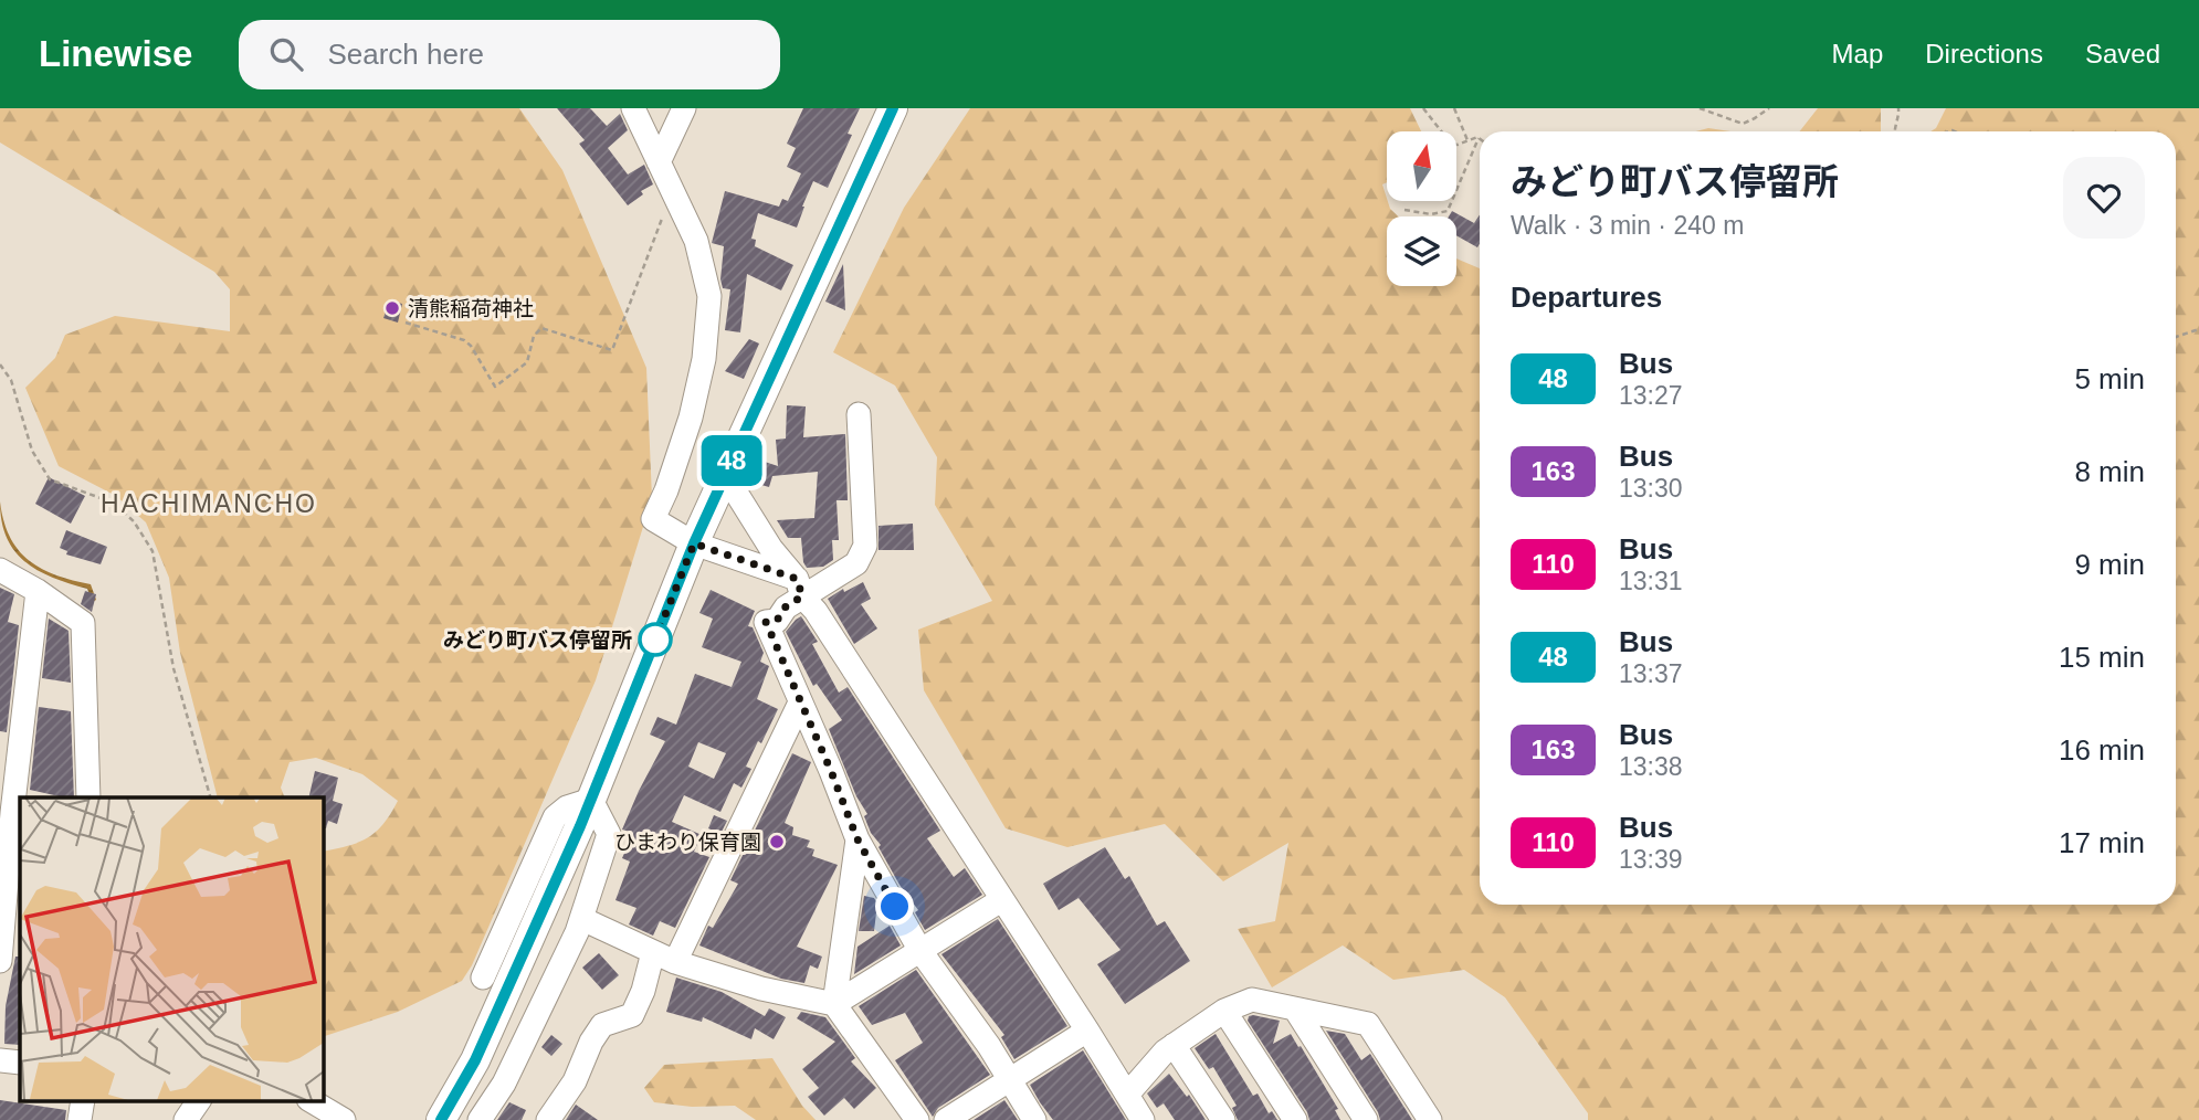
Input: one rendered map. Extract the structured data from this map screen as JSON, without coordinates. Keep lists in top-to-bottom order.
{
  "districts": ["HACHIMANCHO"],
  "places": ["清熊稲荷神社", "みどり町バス停留所", "ひまわり保育園"],
  "lines": ["bus line 48"],
  "north": "top",
  "page": {
    "header": "Linewise",
    "search": "Search here",
    "nav": ["Map", "Directions", "Saved"],
    "on_map": "48",
    "heading": [
      ["みどり町バス停留所", "Walk · 3 min · 240 m"],
      "Departures"
    ],
    "list": [
      {
        "mark": "48",
        "name": "Bus",
        "note": "13:27",
        "value": "5 min"
      },
      {
        "mark": "163",
        "name": "Bus",
        "note": "13:30",
        "value": "8 min"
      },
      {
        "mark": "110",
        "name": "Bus",
        "note": "13:31",
        "value": "9 min"
      },
      {
        "mark": "48",
        "name": "Bus",
        "note": "13:37",
        "value": "15 min"
      },
      {
        "mark": "163",
        "name": "Bus",
        "note": "13:38",
        "value": "16 min"
      },
      {
        "mark": "110",
        "name": "Bus",
        "note": "13:39",
        "value": "17 min"
      }
    ]
  }
}
